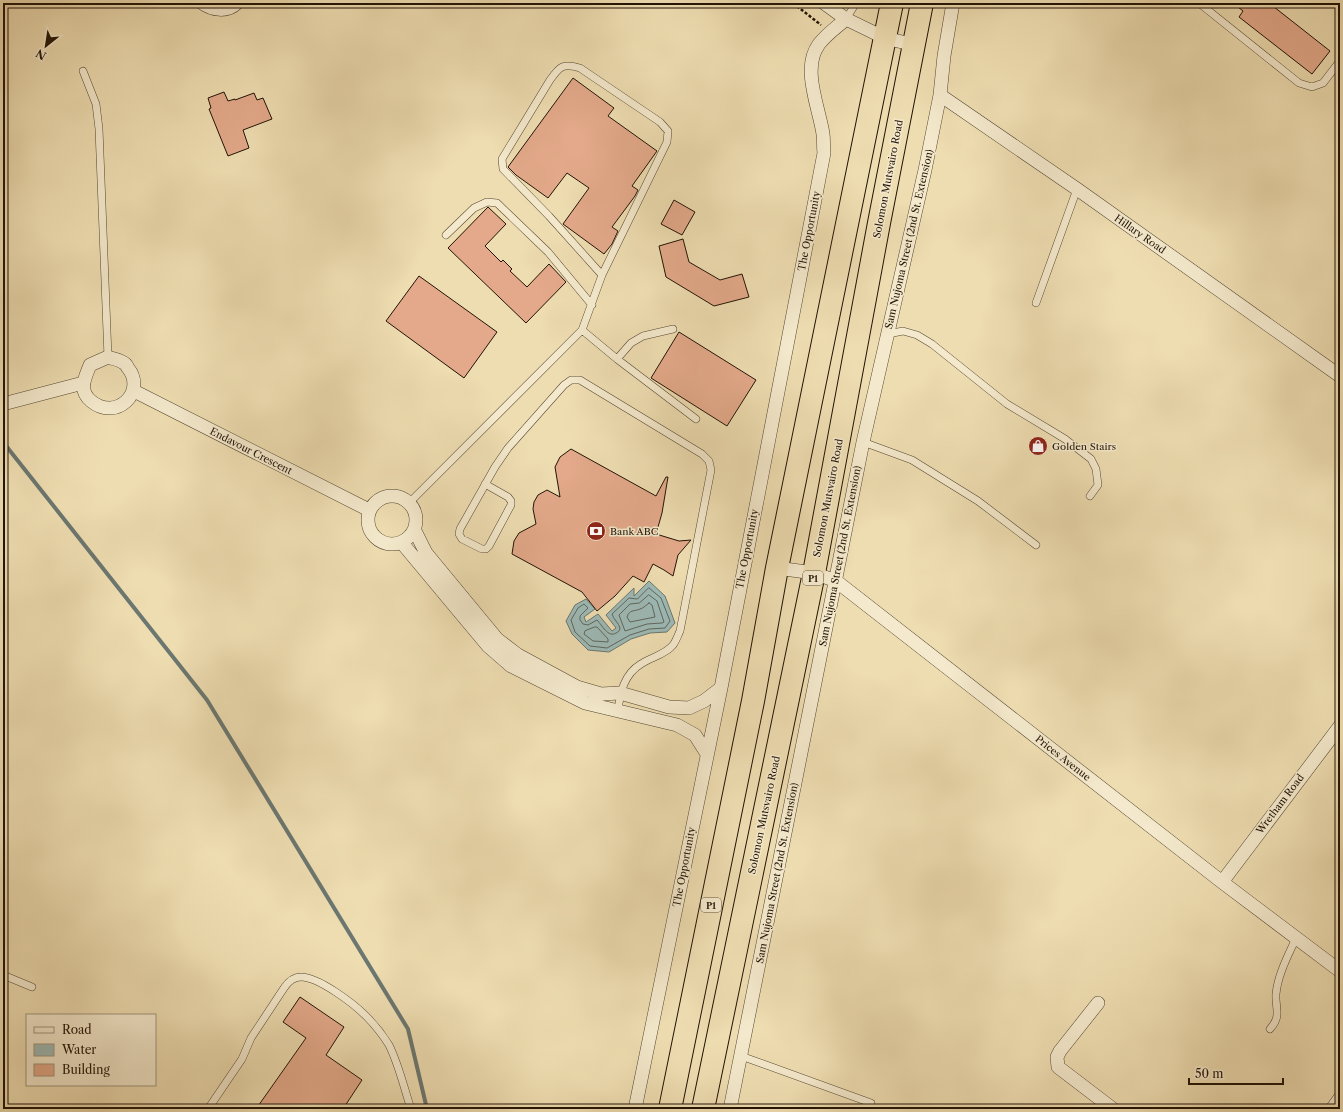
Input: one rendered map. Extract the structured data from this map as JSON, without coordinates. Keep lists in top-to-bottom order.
{
  "streets": {
    "highway": ["Solomon Mutsvairo Road", "P1"],
    "street": [
      "The Opportunity",
      "Hillary Road",
      "Sam Nujoma Street (2nd St. Extension)",
      "Endavour Crescent",
      "Prices Avenue",
      "Wretham Road"
    ]
  },
  "crossings": [
    ["Solomon Mutsvairo Road", "Prices Avenue"],
    ["Hillary Road", "Sam Nujoma Street (2nd St. Extension)"],
    ["Sam Nujoma Street (2nd St. Extension)", "Prices Avenue"],
    ["P1", "Prices Avenue"],
    ["Prices Avenue", "Wretham Road"]
  ],
  "places": {
    "shop": ["Golden Stairs"],
    "bank": ["Bank ABC"]
  },
  "legend": ["Road", "Water", "Building"],
  "scale_bar": "50 m",
  "north": "bottom left"
}
